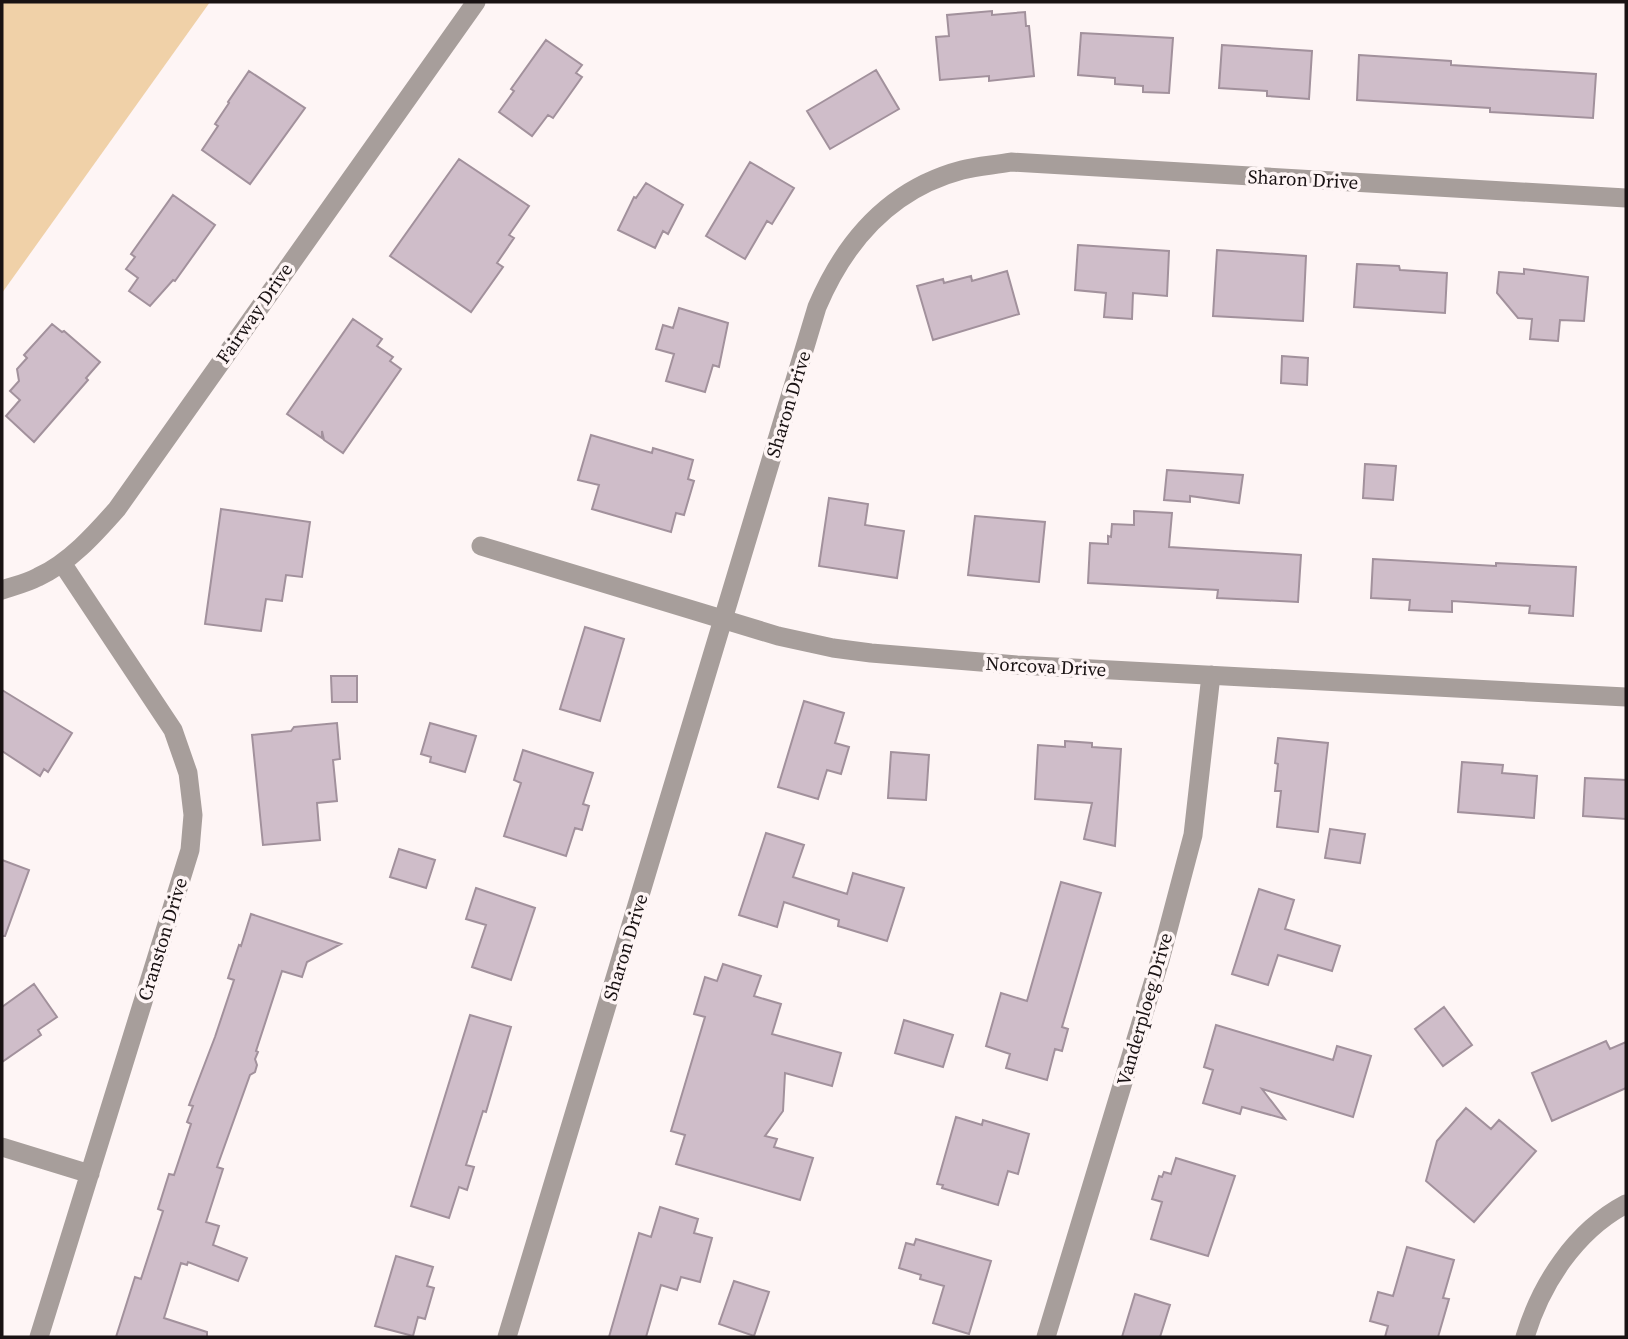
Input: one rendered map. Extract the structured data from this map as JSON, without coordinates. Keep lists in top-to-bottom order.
{
  "streets": {
    "street": [
      "Sharon Drive",
      "Fairway Drive",
      "Norcova Drive",
      "Cranston Drive",
      "Vanderploeg Drive"
    ]
  },
  "crossings": [
    ["Sharon Drive", "Norcova Drive"],
    ["Fairway Drive", "Cranston Drive"],
    ["Norcova Drive", "Vanderploeg Drive"]
  ]
}
